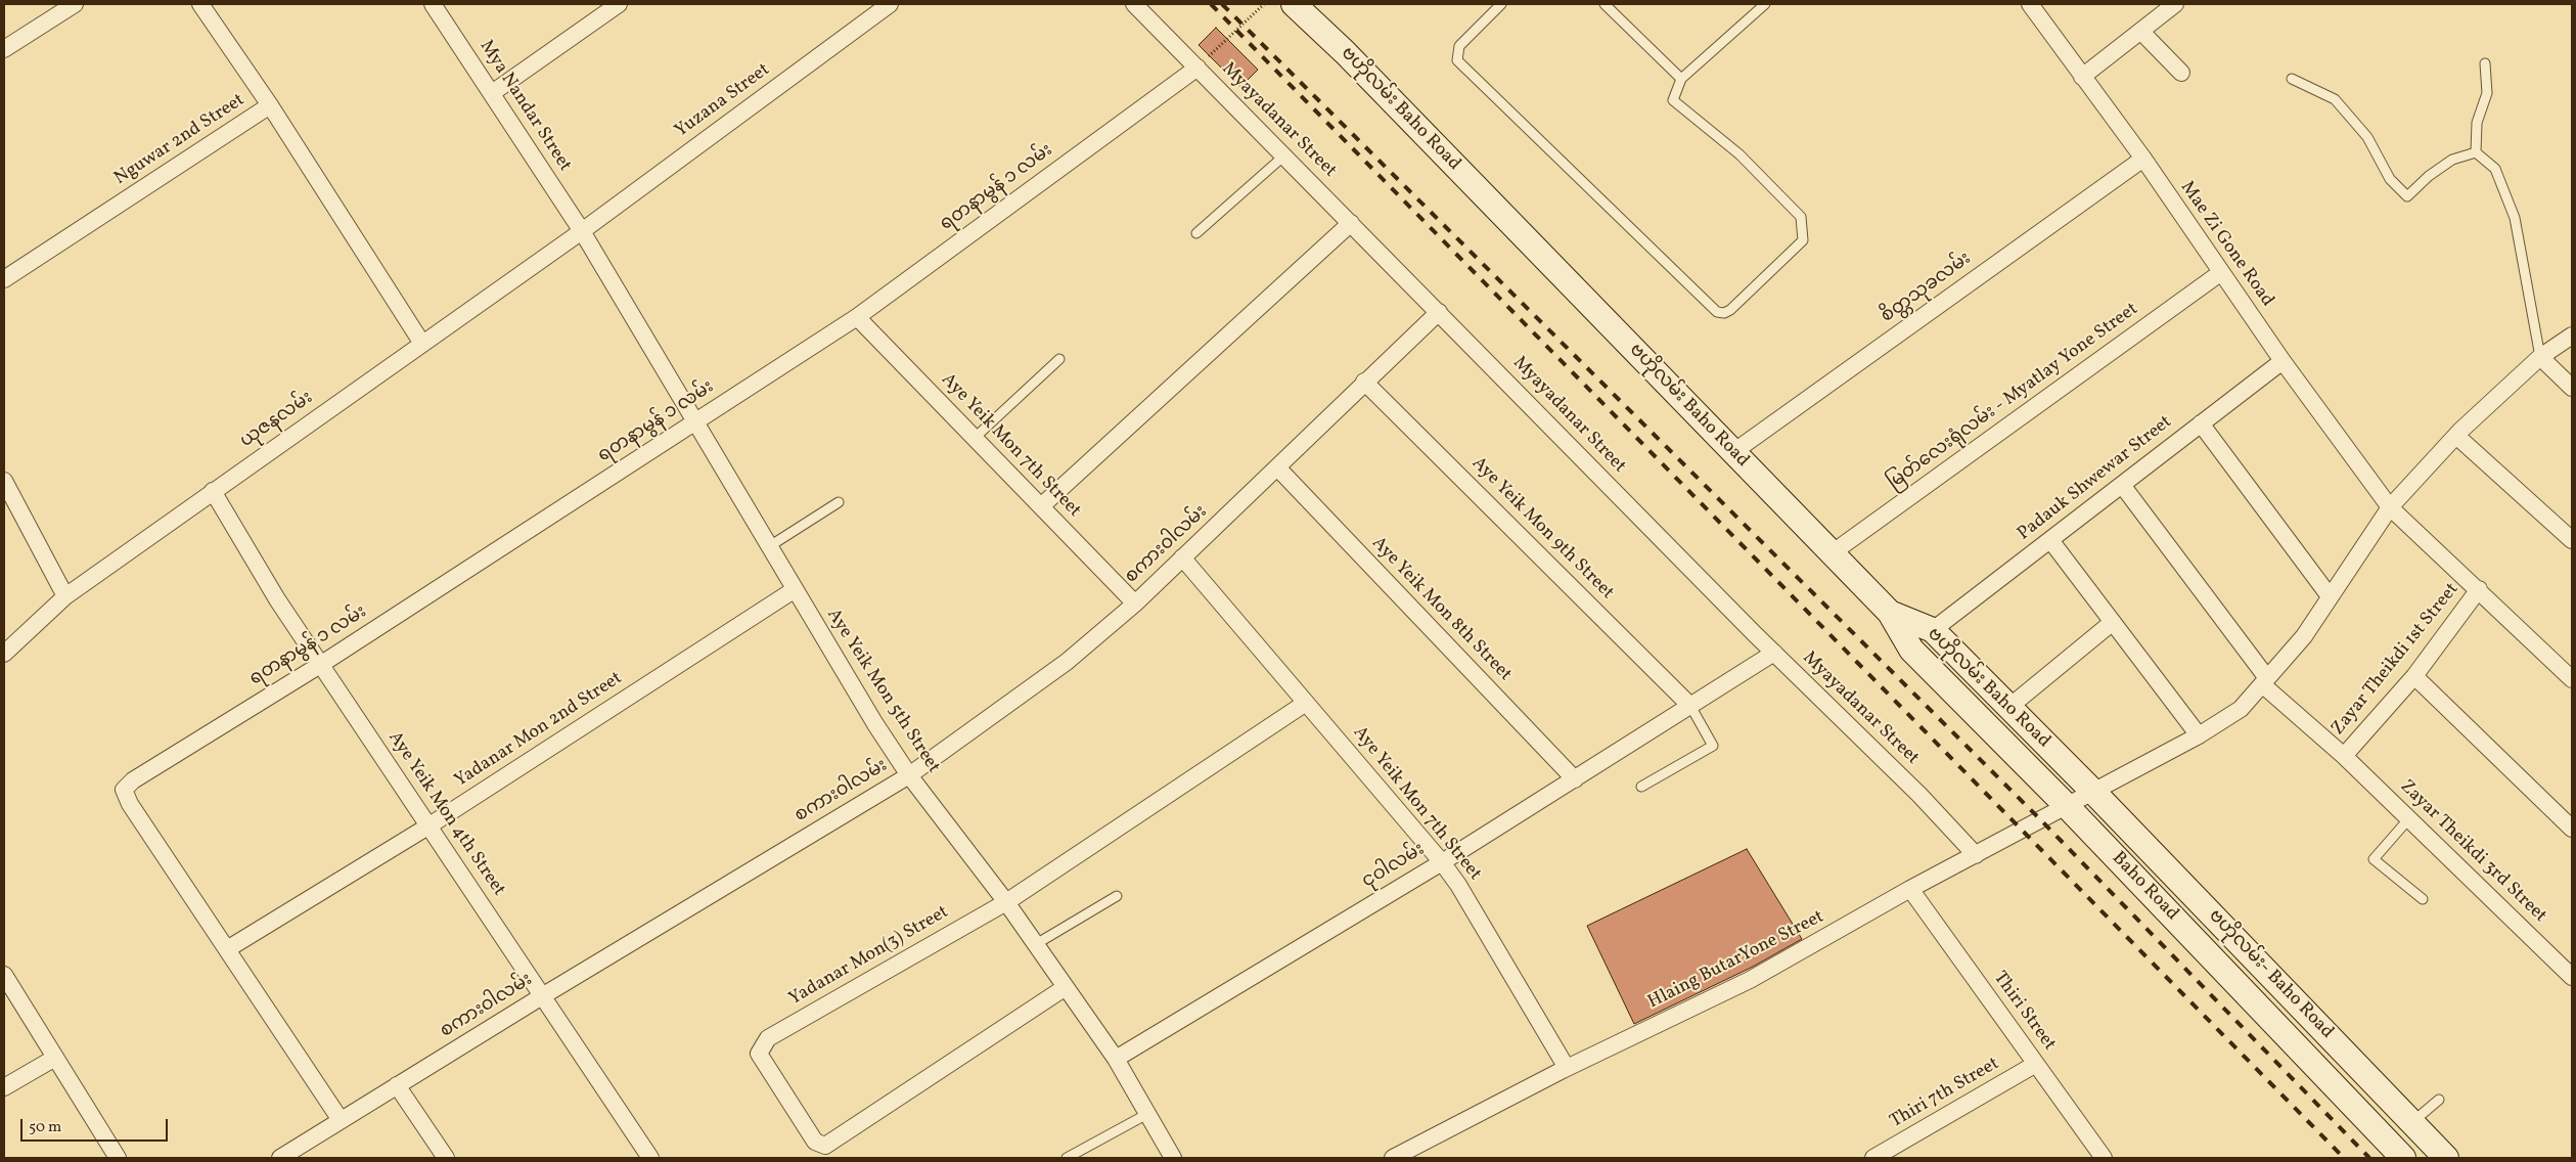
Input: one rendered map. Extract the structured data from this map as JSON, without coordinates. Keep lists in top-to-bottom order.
{
  "streets": {
    "main road": ["ဗဟိုလမ်း Baho Road", "Baho Road", "ဗဟိုလမ်း- Baho Road"],
    "street": [
      "Yuzana Street",
      "Mya Nandar Street",
      "Myayadanar Street",
      "Nguwar 2nd Street",
      "ရတနာမွန် ၁ လမ်း",
      "Mae Zi Gone Road",
      "စိတ္တသုခလမ်း",
      "မြတ်လေးရုံလမ်း - Myatlay Yone Street",
      "ယုဇနလမ်း",
      "Aye Yeik Mon 7th Street",
      "Padauk Shwewar Street",
      "Aye Yeik Mon 9th Street",
      "စကား၀ါလမ်း",
      "Aye Yeik Mon 8th Street",
      "Zayar Theikdi 1st Street",
      "Aye Yeik Mon 5th Street",
      "Yadanar Mon 2nd Street",
      "Aye Yeik Mon 4th Street",
      "Zayar Theikdi 3rd Street",
      "ငုဝါလမ်း",
      "Yadanar Mon(3) Street",
      "Hlaing ButarYone Street",
      "Thiri Street",
      "Thiri 7th Street"
    ]
  },
  "crossings": [
    ["Yuzana Street", "Mya Nandar Street"],
    ["Yuzana Street", "ယုဇနလမ်း"],
    ["Yuzana Street", "Aye Yeik Mon 5th Street"],
    ["Mya Nandar Street", "ယုဇနလမ်း"],
    ["Mya Nandar Street", "Aye Yeik Mon 5th Street"],
    ["ဗဟိုလမ်း Baho Road", "စိတ္တသုခလမ်း"],
    ["ဗဟိုလမ်း Baho Road", "မြတ်လေးရုံလမ်း - Myatlay Yone Street"],
    ["ဗဟိုလမ်း Baho Road", "Padauk Shwewar Street"],
    ["ဗဟိုလမ်း Baho Road", "Baho Road"],
    ["ဗဟိုလမ်း Baho Road", "Hlaing ButarYone Street"],
    ["ဗဟိုလမ်း Baho Road", "ဗဟိုလမ်း- Baho Road"],
    ["Myayadanar Street", "ရတနာမွန် ၁ လမ်း"],
    ["Myayadanar Street", "စကား၀ါလမ်း"],
    ["Myayadanar Street", "ငုဝါလမ်း"],
    ["Myayadanar Street", "Hlaing ButarYone Street"],
    ["Nguwar 2nd Street", "ယုဇနလမ်း"],
    ["ရတနာမွန် ၁ လမ်း", "Aye Yeik Mon 7th Street"],
    ["ရတနာမွန် ၁ လမ်း", "Aye Yeik Mon 5th Street"],
    ["ရတနာမွန် ၁ လမ်း", "Yadanar Mon 2nd Street"],
    ["ရတနာမွန် ၁ လမ်း", "Aye Yeik Mon 4th Street"],
    ["Mae Zi Gone Road", "စိတ္တသုခလမ်း"],
    ["Mae Zi Gone Road", "မြတ်လေးရုံလမ်း - Myatlay Yone Street"],
    ["Mae Zi Gone Road", "Padauk Shwewar Street"],
    ["Mae Zi Gone Road", "Zayar Theikdi 1st Street"],
    ["Mae Zi Gone Road", "Hlaing ButarYone Street"],
    ["ယုဇနလမ်း", "Aye Yeik Mon 5th Street"],
    ["ယုဇနလမ်း", "Aye Yeik Mon 4th Street"],
    ["Aye Yeik Mon 7th Street", "စကား၀ါလမ်း"],
    ["Aye Yeik Mon 7th Street", "ငုဝါလမ်း"],
    ["Aye Yeik Mon 7th Street", "Yadanar Mon(3) Street"],
    ["Aye Yeik Mon 7th Street", "Hlaing ButarYone Street"],
    ["Padauk Shwewar Street", "Zayar Theikdi 3rd Street"],
    ["Aye Yeik Mon 9th Street", "စကား၀ါလမ်း"],
    ["Aye Yeik Mon 9th Street", "ငုဝါလမ်း"],
    ["စကား၀ါလမ်း", "Aye Yeik Mon 8th Street"],
    ["စကား၀ါလမ်း", "Aye Yeik Mon 5th Street"],
    ["စကား၀ါလမ်း", "Aye Yeik Mon 4th Street"],
    ["Aye Yeik Mon 8th Street", "ငုဝါလမ်း"],
    ["Zayar Theikdi 1st Street", "Zayar Theikdi 3rd Street"],
    ["Aye Yeik Mon 5th Street", "Yadanar Mon 2nd Street"],
    ["Aye Yeik Mon 5th Street", "ငုဝါလမ်း"],
    ["Aye Yeik Mon 5th Street", "Yadanar Mon(3) Street"],
    ["Yadanar Mon 2nd Street", "Aye Yeik Mon 4th Street"],
    ["Zayar Theikdi 3rd Street", "Hlaing ButarYone Street"],
    ["Baho Road", "Hlaing ButarYone Street"],
    ["Hlaing ButarYone Street", "ဗဟိုလမ်း- Baho Road"],
    ["Hlaing ButarYone Street", "Thiri Street"],
    ["Thiri Street", "Thiri 7th Street"]
  ],
  "scale_bar": "50 m"
}
